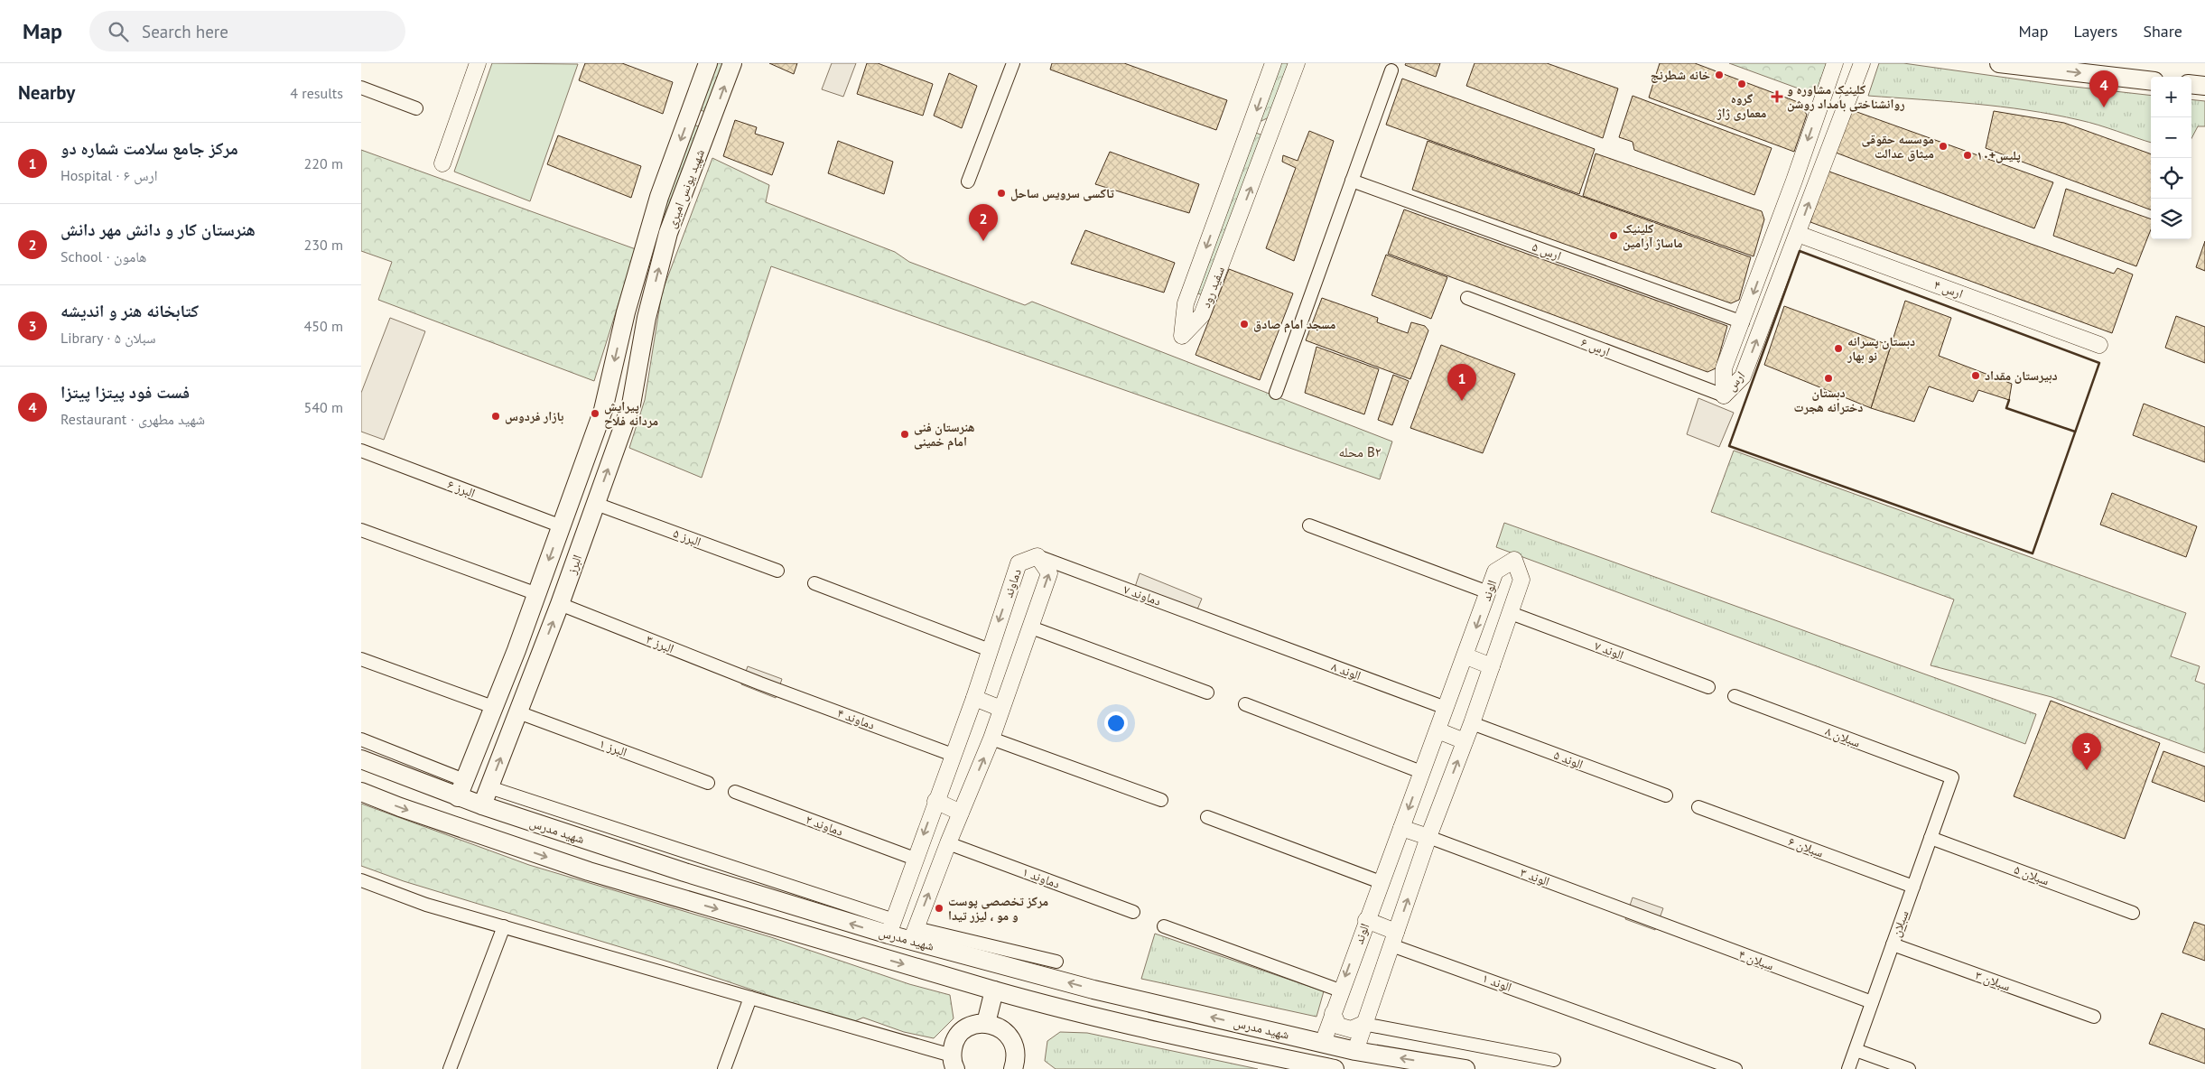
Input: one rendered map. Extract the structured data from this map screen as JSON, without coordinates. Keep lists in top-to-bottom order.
{
  "streets": {
    "main road": ["شهید یونس امیری", "البرز", "شهید مدرس"],
    "street": [
      "ارس ۵",
      "سفید رود",
      "ارس ۴",
      "ارس ۶",
      "ارس",
      "البرز ۶",
      "البرز ۵",
      "دماوند",
      "الوند",
      "دماوند ۷",
      "البرز ۳",
      "الوند ۷",
      "الوند ۸",
      "دماوند ۴",
      "سبلان ۸",
      "البرز ۱",
      "الوند ۵",
      "دماوند ۲",
      "سبلان ۶",
      "سبلان ۵",
      "الوند ۳",
      "دماوند ۱",
      "سبلان",
      "سبلان ۴",
      "سبلان ۳",
      "الوند ۱"
    ]
  },
  "crossings": [
    ["شهید یونس امیری", "البرز"],
    ["ارس ۵", "ارس"],
    ["ارس ۴", "ارس"],
    ["ارس ۶", "ارس"],
    ["البرز ۶", "البرز"],
    ["البرز ۵", "البرز"],
    ["البرز", "البرز ۳"],
    ["البرز", "البرز ۱"],
    ["البرز", "شهید مدرس"],
    ["دماوند", "دماوند ۷"],
    ["دماوند", "دماوند ۴"],
    ["دماوند", "دماوند ۲"],
    ["دماوند", "شهید مدرس"],
    ["الوند", "الوند ۷"],
    ["الوند", "الوند ۸"],
    ["الوند", "الوند ۵"],
    ["الوند", "شهید مدرس"],
    ["الوند", "الوند ۳"],
    ["الوند", "الوند ۱"],
    ["دماوند ۷", "الوند ۸"],
    ["البرز ۳", "دماوند ۴"],
    ["سبلان ۸", "سبلان"],
    ["سبلان ۶", "سبلان"],
    ["سبلان ۵", "سبلان"],
    ["الوند ۳", "سبلان ۴"],
    ["سبلان", "سبلان ۴"],
    ["سبلان", "سبلان ۳"]
  ],
  "districts": ["محله B۲"],
  "places": {
    "other": [
      "خانه شطرنج",
      "گروه معماری ژاژ",
      "موسسه حقوقی میثاق عدالت",
      "پلیس+۱۰",
      "تاکسی سرویس ساحل",
      "کلینیک ماساژ آرامین",
      "مسجد امام صادق",
      "دبستان پسرانه نو بهار",
      "دبیرستان مقداد",
      "دبستان دخترانه هجرت",
      "پیرایش مردانه فلاح",
      "بازار فردوس",
      "هنرستان فنی امام خمینی",
      "مرکز تخصصی پوست و مو ، لیزر تیدا"
    ],
    "health": ["کلینیک مشاوره و روانشناختی بامداد روشن"]
  },
  "page": {
    "header": "Map",
    "search": "Search here",
    "nav": ["Map", "Layers", "Share"],
    "heading": ["Nearby", "4 results"],
    "pins": [
      "4",
      "2",
      "1",
      "3"
    ],
    "map_buttons": ["+", "−"],
    "list": [
      {
        "mark": "1",
        "name": "مرکز جامع سلامت شماره دو",
        "note": "Hospital · ارس ۶",
        "value": "220 m"
      },
      {
        "mark": "2",
        "name": "هنرستان کار و دانش مهر دانش",
        "note": "School · هامون",
        "value": "230 m"
      },
      {
        "mark": "3",
        "name": "کتابخانه هنر و اندیشه",
        "note": "Library · سبلان ۵",
        "value": "450 m"
      },
      {
        "mark": "4",
        "name": "فست فود پیتزا پیتزا",
        "note": "Restaurant · شهید مطهری",
        "value": "540 m"
      }
    ]
  }
}
